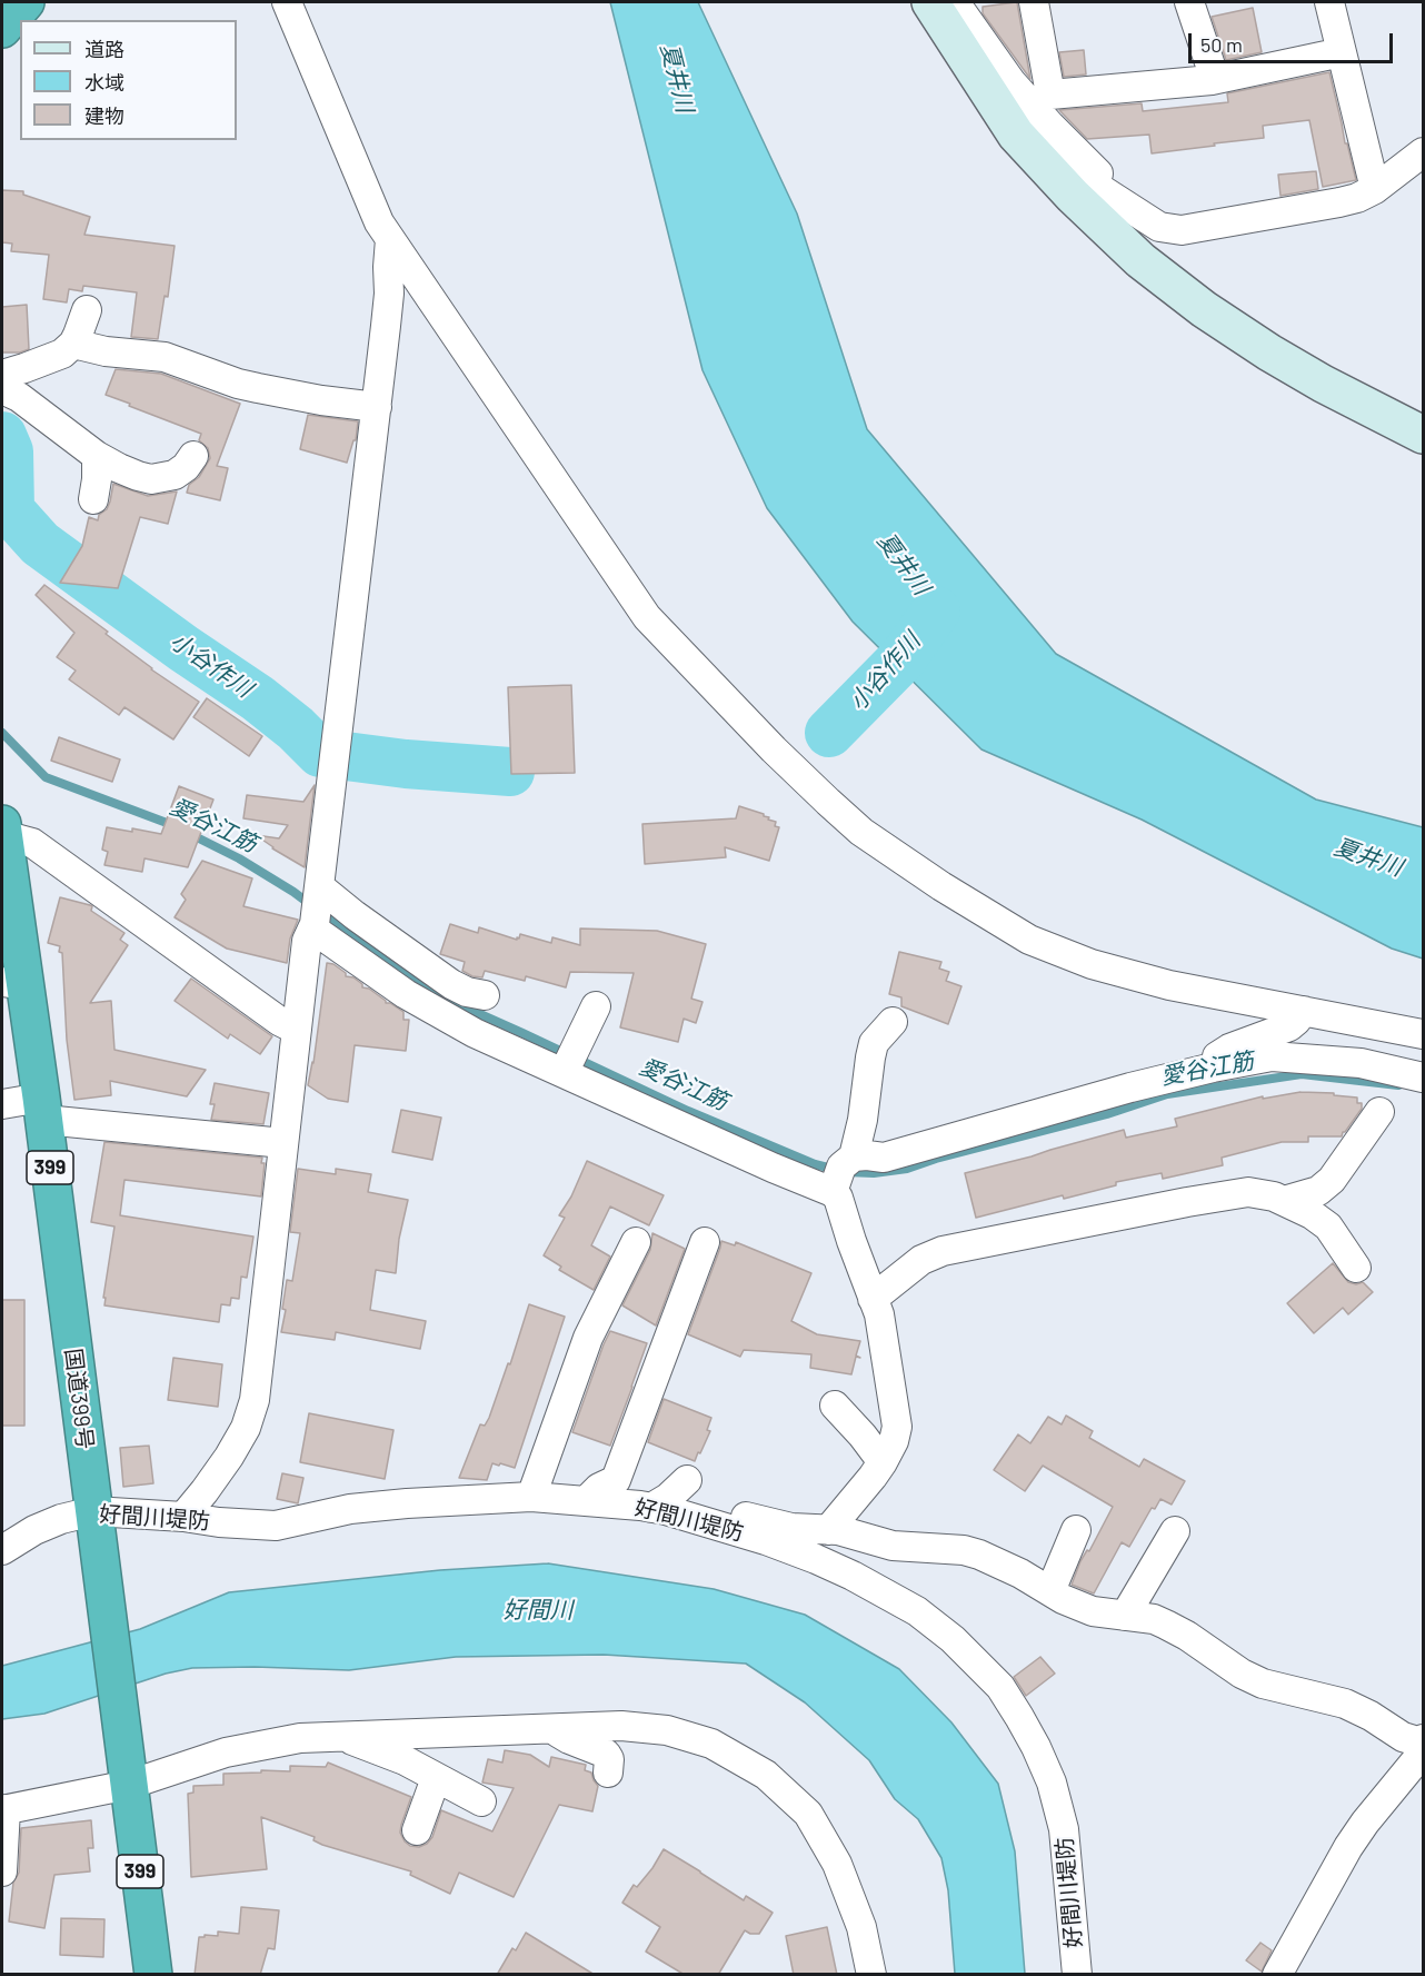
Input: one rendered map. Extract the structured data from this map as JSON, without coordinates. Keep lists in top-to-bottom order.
{
  "streets": {
    "highway": ["399", "国道399号"],
    "street": ["好間川堤防"]
  },
  "crossings": [
    ["国道399号", "好間川堤防"]
  ],
  "water": [
    "夏井川",
    "小谷作川",
    "愛谷江筋",
    "好間川"
  ],
  "legend": ["道路", "水域", "建物"],
  "scale_bar": "50 m"
}
